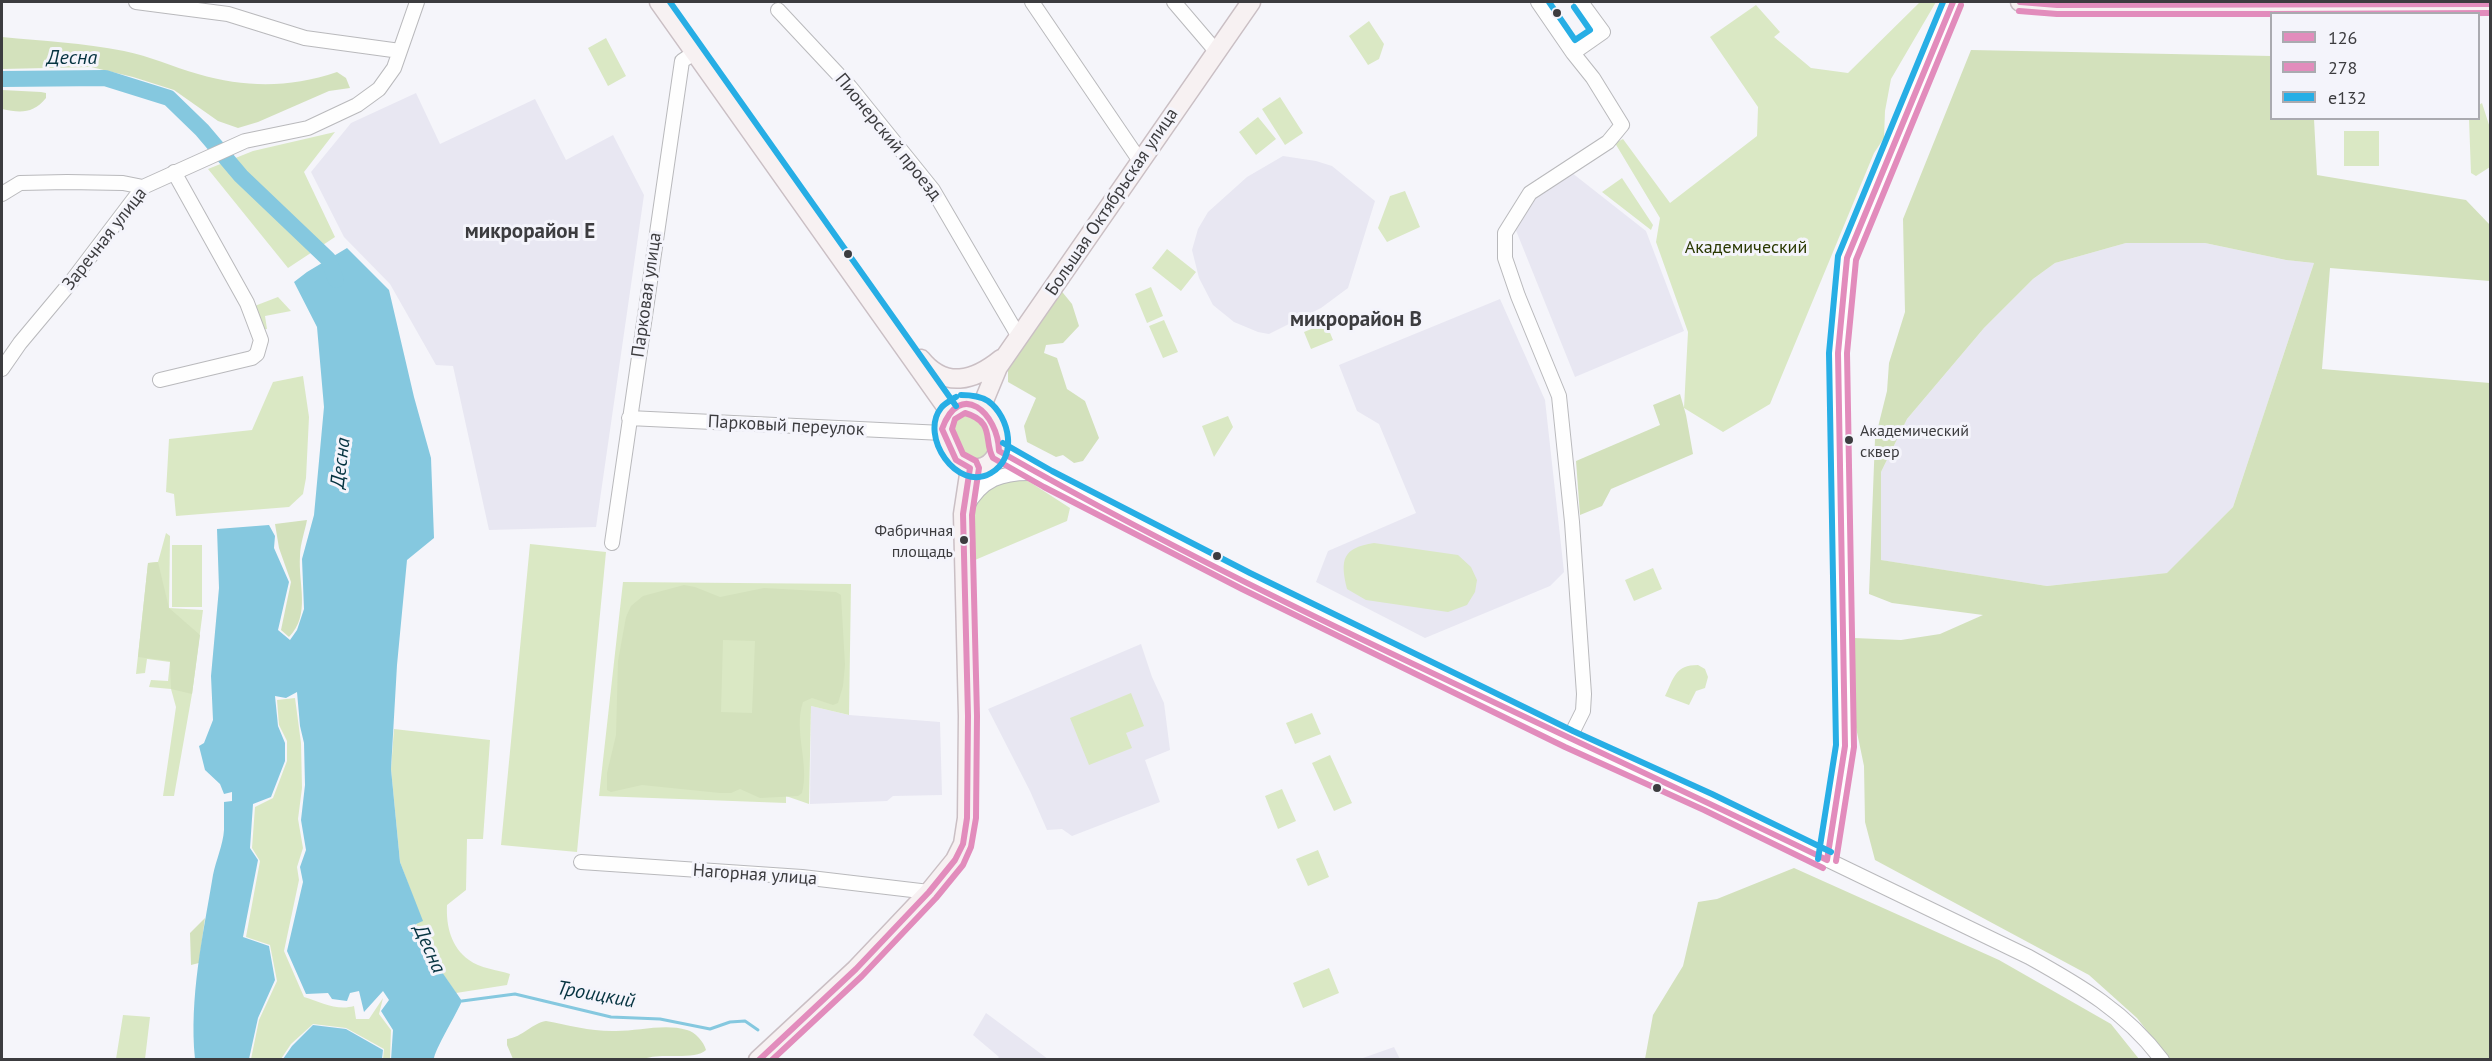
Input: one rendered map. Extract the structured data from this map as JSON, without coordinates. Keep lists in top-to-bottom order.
{
  "streets": {
    "main road": ["Большая Октябрьская улица"],
    "street": [
      "Пионерский проезд",
      "Заречная улица",
      "Парковая улица",
      "Парковый переулок",
      "Нагорная улица"
    ]
  },
  "crossings": [
    ["Пионерский проезд", "Большая Октябрьская улица"],
    ["Большая Октябрьская улица", "Парковый переулок"],
    ["Парковая улица", "Парковый переулок"]
  ],
  "districts": ["микрорайон Е", "микрорайон В"],
  "water": ["Десна", "Троицкий"],
  "parks": ["Академический"],
  "places": ["Академический сквер", "Фабричная площадь"],
  "lines": ["transit line 126", "transit line е132", "transit line 278"],
  "legend": ["126", "278", "е132"]
}
